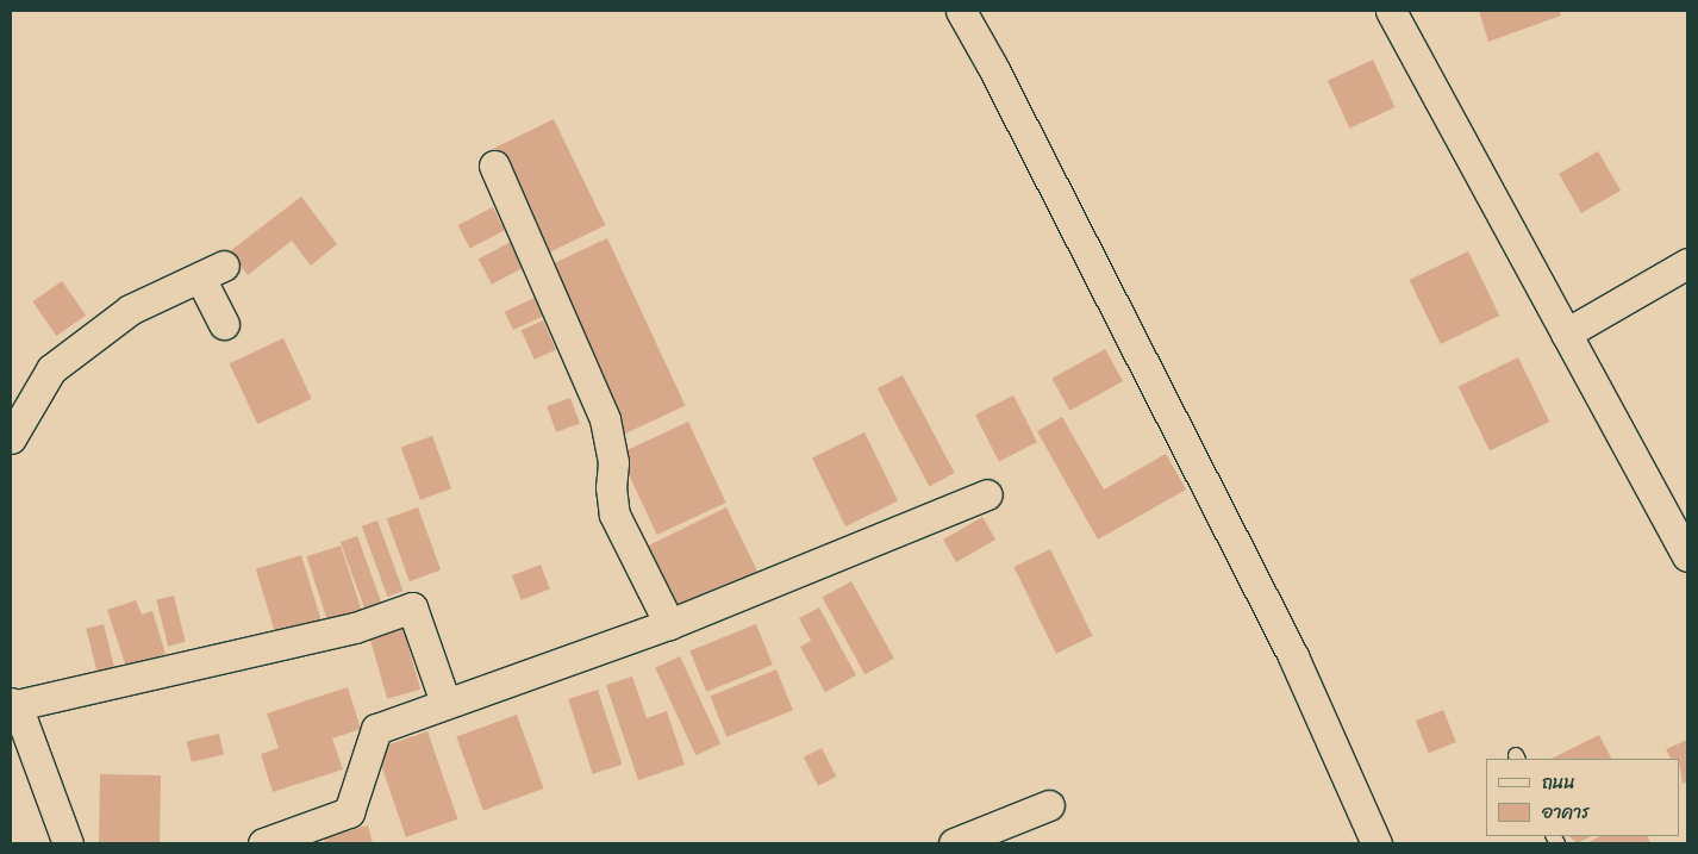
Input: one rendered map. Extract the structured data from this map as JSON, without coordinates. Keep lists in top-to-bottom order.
{
  "legend": ["ถนน", "อาคาร"]
}
